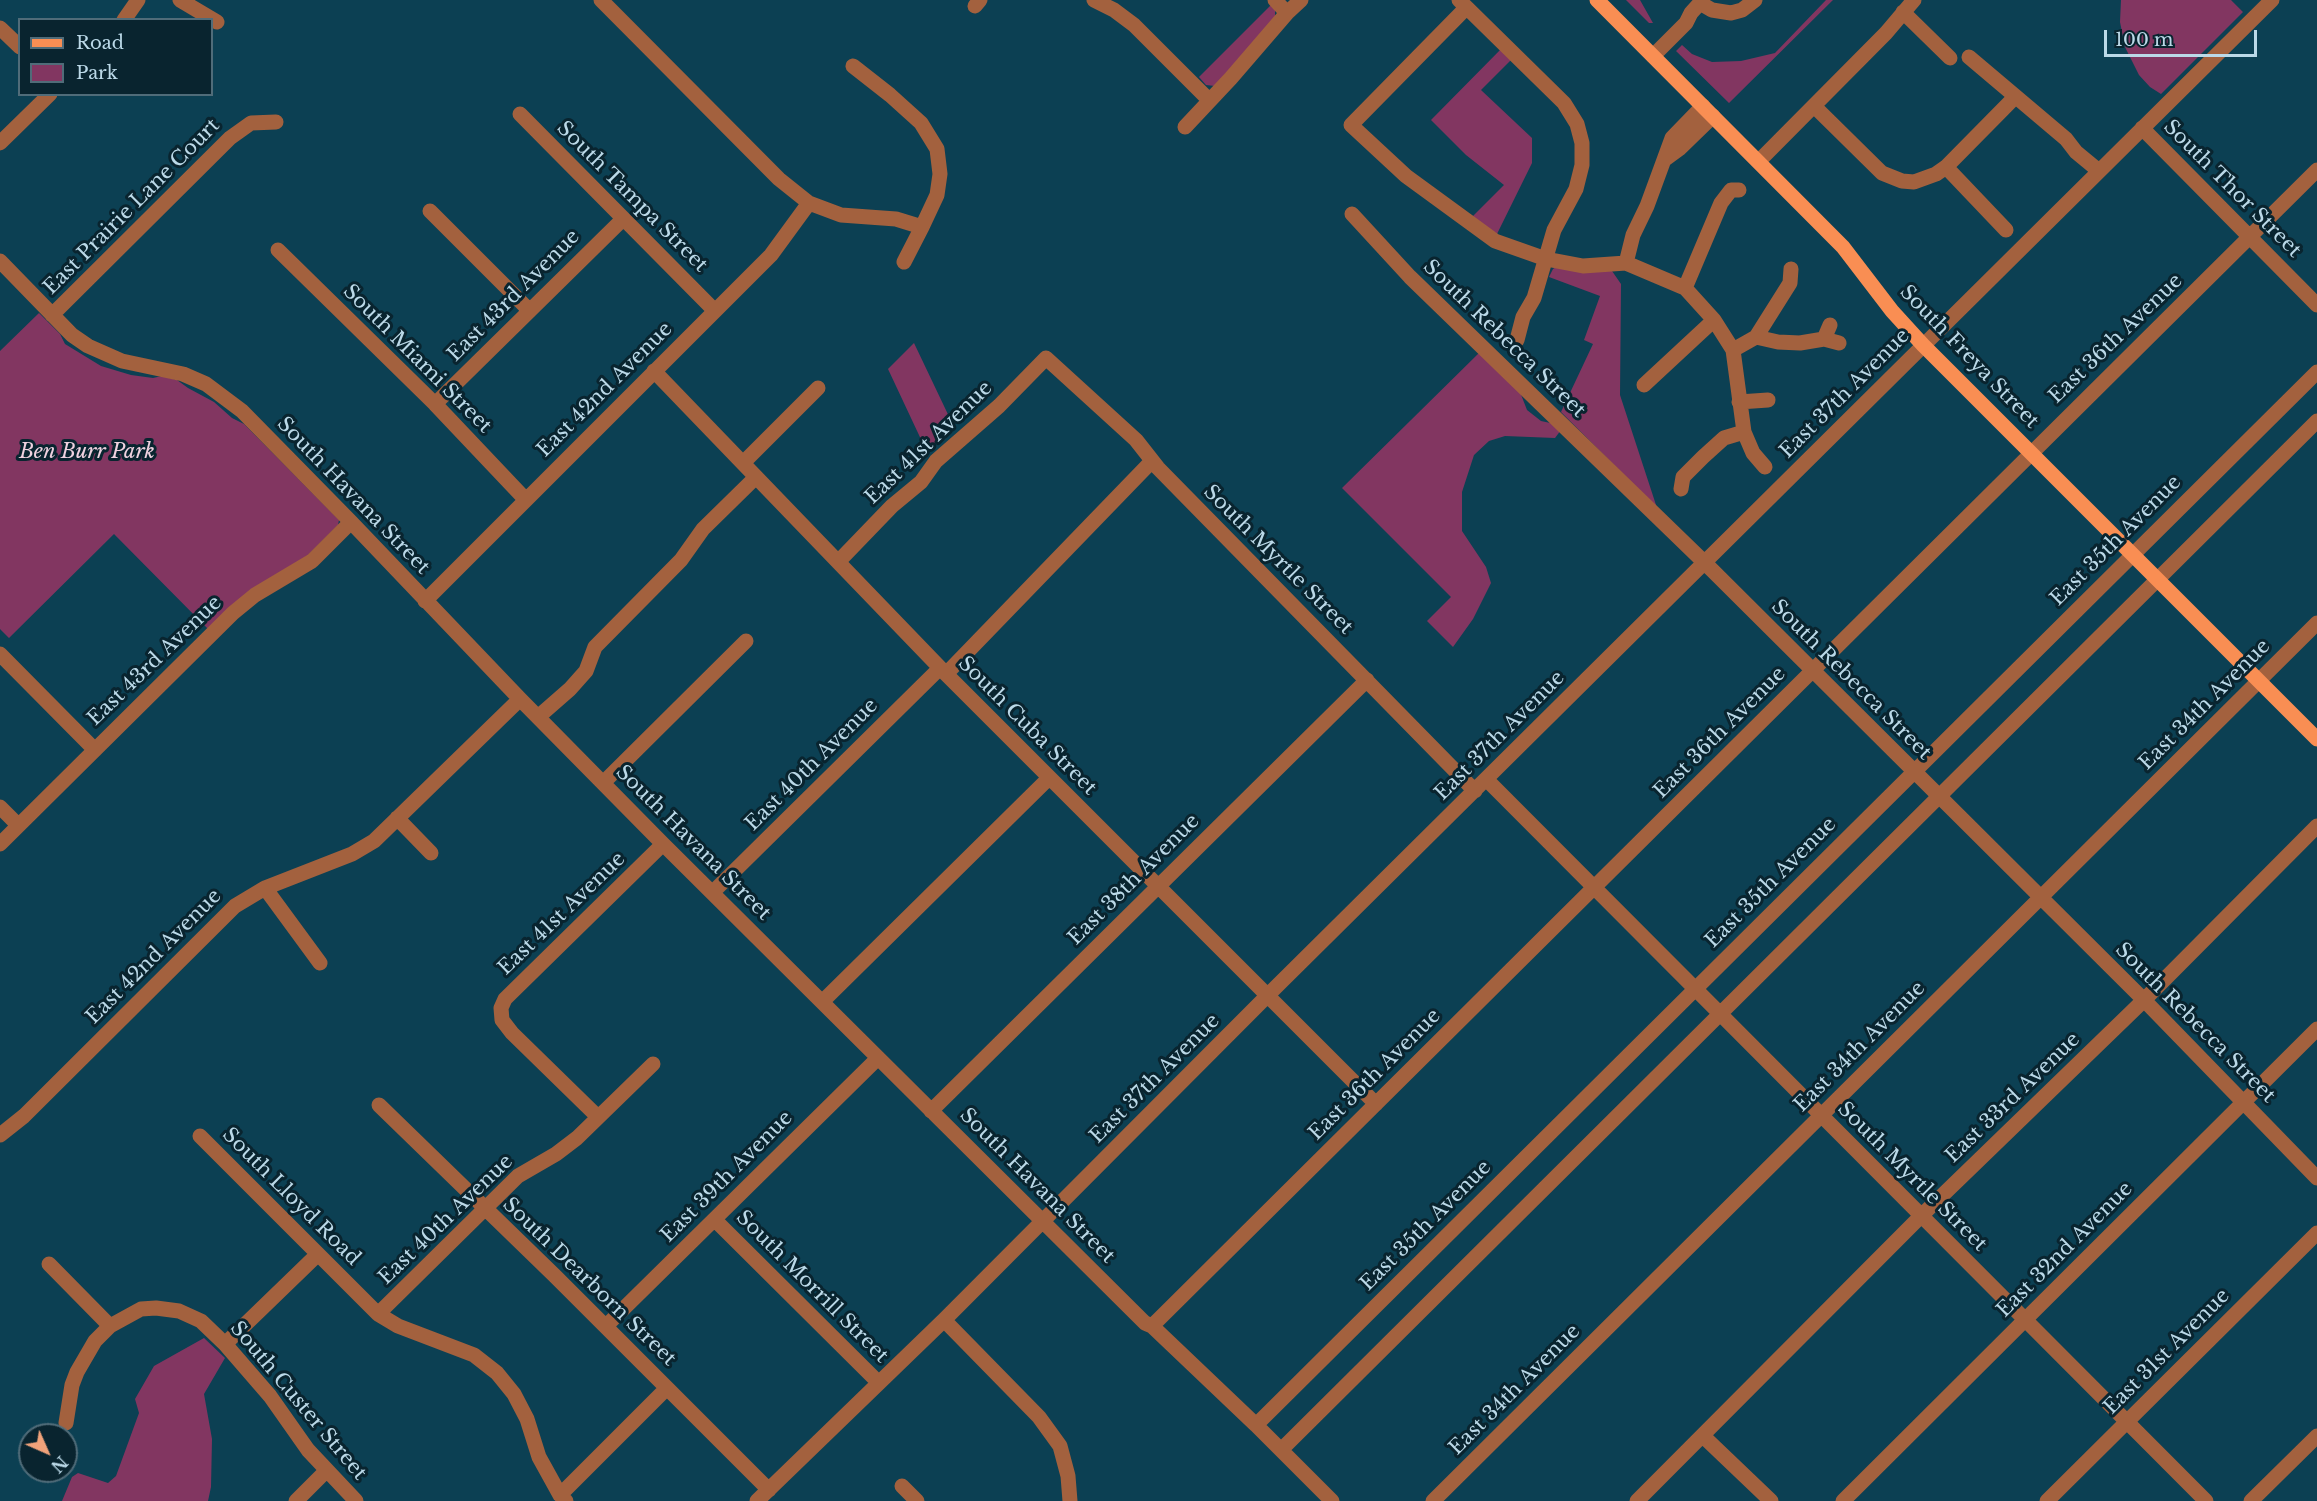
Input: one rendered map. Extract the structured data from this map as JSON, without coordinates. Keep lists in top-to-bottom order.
{
  "streets": {
    "main road": ["South Freya Street"],
    "street": [
      "South Thor Street",
      "South Tampa Street",
      "East Prairie Lane Court",
      "East 43rd Avenue",
      "South Rebecca Street",
      "East 36th Avenue",
      "South Miami Street",
      "East 42nd Avenue",
      "East 37th Avenue",
      "East 41st Avenue",
      "South Havana Street",
      "East 35th Avenue",
      "South Myrtle Street",
      "East 34th Avenue",
      "South Cuba Street",
      "East 40th Avenue",
      "East 38th Avenue",
      "East 33rd Avenue",
      "East 39th Avenue",
      "South Lloyd Road",
      "East 32nd Avenue",
      "South Dearborn Street",
      "South Morrill Street",
      "East 31st Avenue",
      "South Custer Street"
    ]
  },
  "crossings": [
    ["South Thor Street", "East 36th Avenue"],
    ["South Thor Street", "East 37th Avenue"],
    ["South Tampa Street", "East 43rd Avenue"],
    ["South Tampa Street", "East 42nd Avenue"],
    ["East Prairie Lane Court", "South Havana Street"],
    ["East 43rd Avenue", "South Miami Street"],
    ["East 43rd Avenue", "South Havana Street"],
    ["South Rebecca Street", "East 36th Avenue"],
    ["South Rebecca Street", "East 37th Avenue"],
    ["South Rebecca Street", "East 35th Avenue"],
    ["South Rebecca Street", "East 34th Avenue"],
    ["South Rebecca Street", "East 33rd Avenue"],
    ["South Rebecca Street", "East 32nd Avenue"],
    ["East 36th Avenue", "South Freya Street"],
    ["East 36th Avenue", "South Havana Street"],
    ["East 36th Avenue", "South Myrtle Street"],
    ["East 36th Avenue", "South Cuba Street"],
    ["South Freya Street", "East 37th Avenue"],
    ["South Freya Street", "East 35th Avenue"],
    ["South Freya Street", "East 34th Avenue"],
    ["South Miami Street", "East 42nd Avenue"],
    ["East 42nd Avenue", "South Havana Street"],
    ["East 42nd Avenue", "South Cuba Street"],
    ["East 37th Avenue", "South Havana Street"],
    ["East 37th Avenue", "South Myrtle Street"],
    ["East 37th Avenue", "South Cuba Street"],
    ["East 37th Avenue", "South Dearborn Street"],
    ["East 37th Avenue", "South Morrill Street"],
    ["East 41st Avenue", "South Havana Street"],
    ["East 41st Avenue", "South Myrtle Street"],
    ["East 41st Avenue", "South Cuba Street"],
    ["East 41st Avenue", "East 40th Avenue"],
    ["South Havana Street", "East 35th Avenue"],
    ["South Havana Street", "East 40th Avenue"],
    ["South Havana Street", "East 38th Avenue"],
    ["South Havana Street", "East 39th Avenue"],
    ["East 35th Avenue", "South Myrtle Street"],
    ["South Myrtle Street", "East 34th Avenue"],
    ["South Myrtle Street", "East 40th Avenue"],
    ["South Myrtle Street", "East 38th Avenue"],
    ["South Myrtle Street", "East 33rd Avenue"],
    ["South Myrtle Street", "East 32nd Avenue"],
    ["South Myrtle Street", "East 31st Avenue"],
    ["South Cuba Street", "East 40th Avenue"],
    ["South Cuba Street", "East 38th Avenue"],
    ["East 40th Avenue", "South Lloyd Road"],
    ["East 40th Avenue", "South Dearborn Street"],
    ["East 39th Avenue", "South Dearborn Street"],
    ["East 39th Avenue", "South Morrill Street"]
  ],
  "parks": ["Ben Burr Park"],
  "legend": ["Road", "Park"],
  "scale_bar": "100 m",
  "north": "bottom right"
}
